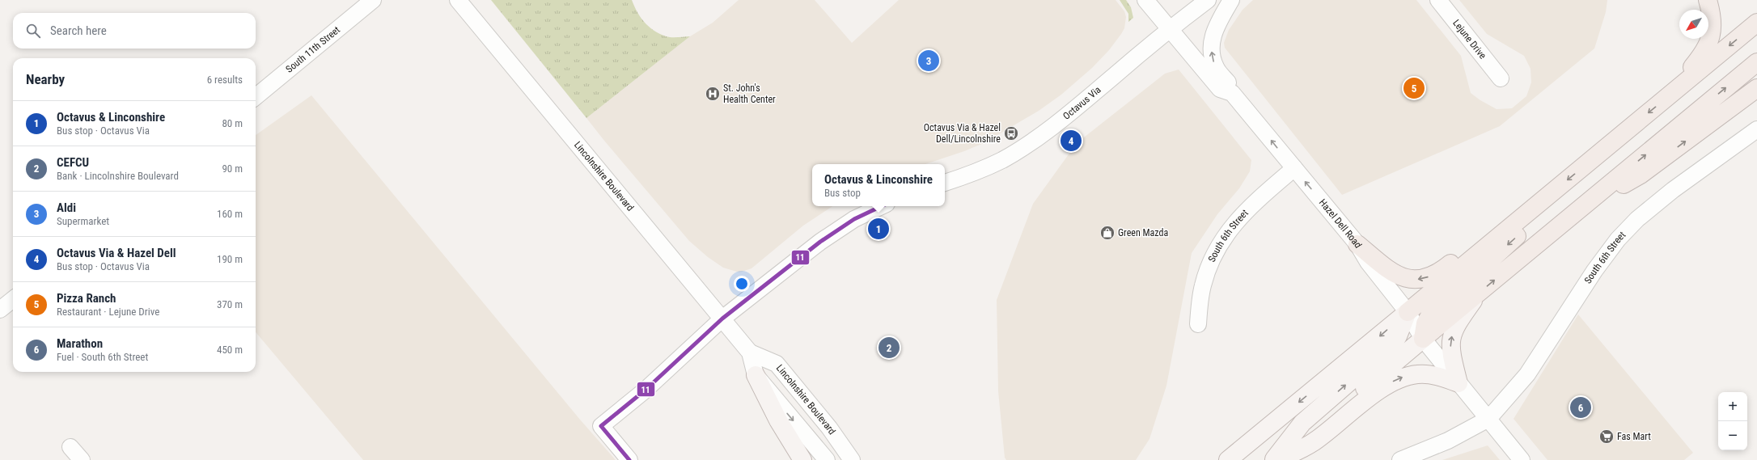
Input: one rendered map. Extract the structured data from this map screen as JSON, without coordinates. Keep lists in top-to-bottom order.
{
  "streets": {
    "street": [
      "Lejune Drive",
      "South 11th Street",
      "Octavus Via",
      "Lincolnshire Boulevard",
      "Hazel Dell Road",
      "South 6th Street"
    ]
  },
  "crossings": [
    ["Octavus Via", "Hazel Dell Road"],
    ["Hazel Dell Road", "South 6th Street"]
  ],
  "places": {
    "hospital": ["St. John's Health Center"],
    "bus stop": ["Octavus Via & Hazel Dell/Lincolnshire"],
    "shop": ["Green Mazda"],
    "supermarket": ["Fas Mart"]
  },
  "lines": ["transit line 11"],
  "north": "bottom left",
  "page": {
    "search": "Search here",
    "pins": [
      "3",
      "5",
      "4",
      "1",
      "2",
      "6"
    ],
    "heading": ["Nearby", "6 results"],
    "list": [
      {
        "mark": "1",
        "name": "Octavus & Linconshire",
        "note": "Bus stop · Octavus Via",
        "value": "80 m"
      },
      {
        "mark": "2",
        "name": "CEFCU",
        "note": "Bank · Lincolnshire Boulevard",
        "value": "90 m"
      },
      {
        "mark": "3",
        "name": "Aldi",
        "note": "Supermarket",
        "value": "160 m"
      },
      {
        "mark": "4",
        "name": "Octavus Via & Hazel Dell",
        "note": "Bus stop · Octavus Via",
        "value": "190 m"
      },
      {
        "mark": "5",
        "name": "Pizza Ranch",
        "note": "Restaurant · Lejune Drive",
        "value": "370 m"
      },
      {
        "mark": "6",
        "name": "Marathon",
        "note": "Fuel · South 6th Street",
        "value": "450 m"
      }
    ],
    "popup": ["Octavus & Linconshire", "Bus stop"],
    "map_buttons": ["+", "−"]
  }
}
